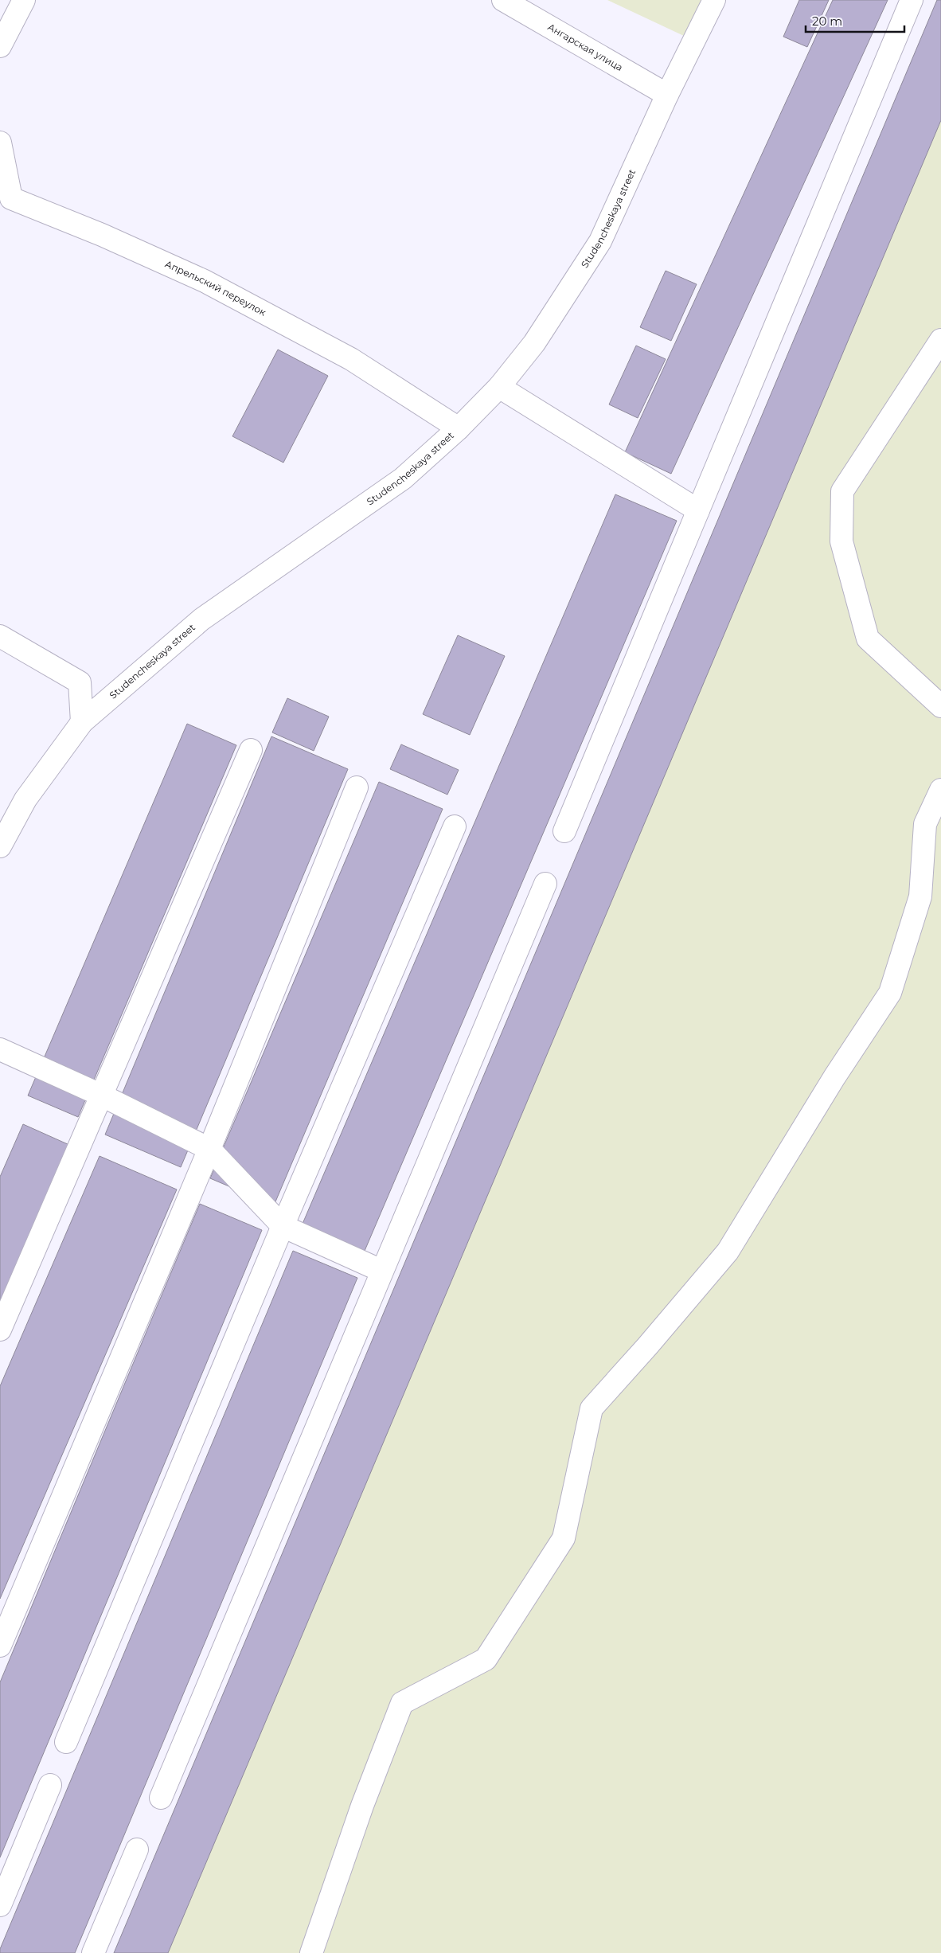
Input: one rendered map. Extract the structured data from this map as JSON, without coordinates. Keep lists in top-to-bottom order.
{
  "streets": {
    "main road": ["Ангарская улица", "Studencheskaya street", "Апрельский переулок"]
  },
  "crossings": [
    ["Ангарская улица", "Studencheskaya street"],
    ["Studencheskaya street", "Апрельский переулок"]
  ],
  "scale_bar": "20 m"
}
